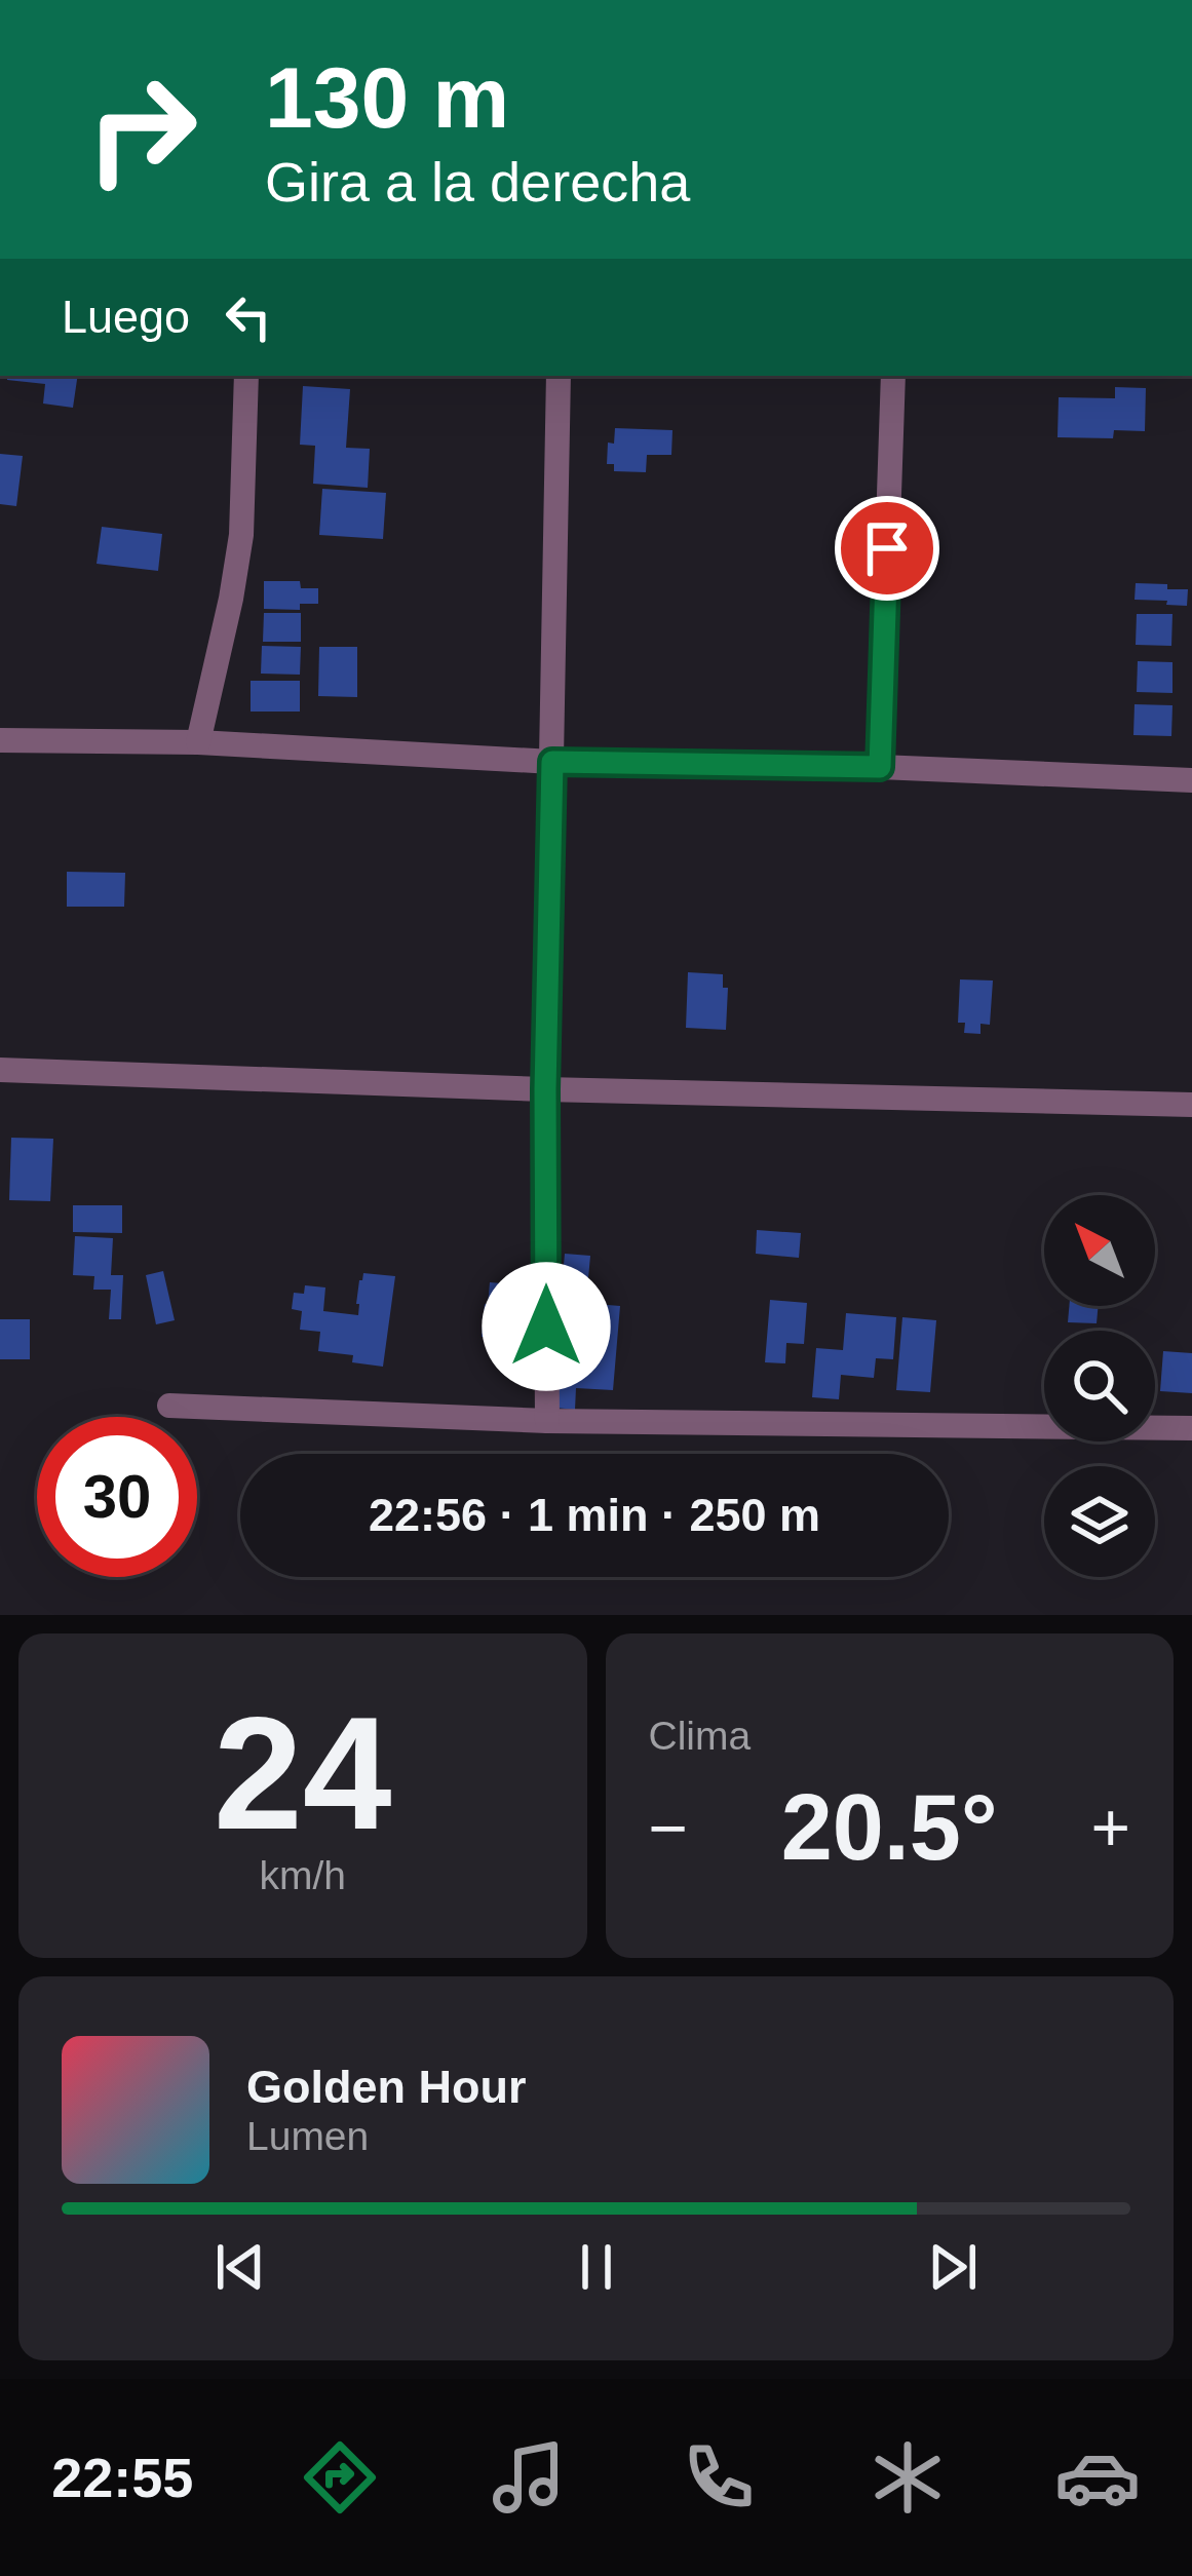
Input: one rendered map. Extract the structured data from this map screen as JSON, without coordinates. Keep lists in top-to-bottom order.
{
  "north": "top left",
  "page": {
    "turn": ["130 m", "Gira a la derecha"],
    "then": "Luego",
    "limit": "30",
    "trip": "22:56 · 1 min · 250 m",
    "tile": [
      ["24", "km/h"],
      "Clima"
    ],
    "heat": ["−", "20.5°", "+"],
    "song": ["Golden Hour", "Lumen"],
    "tabs": "22:55"
  }
}
